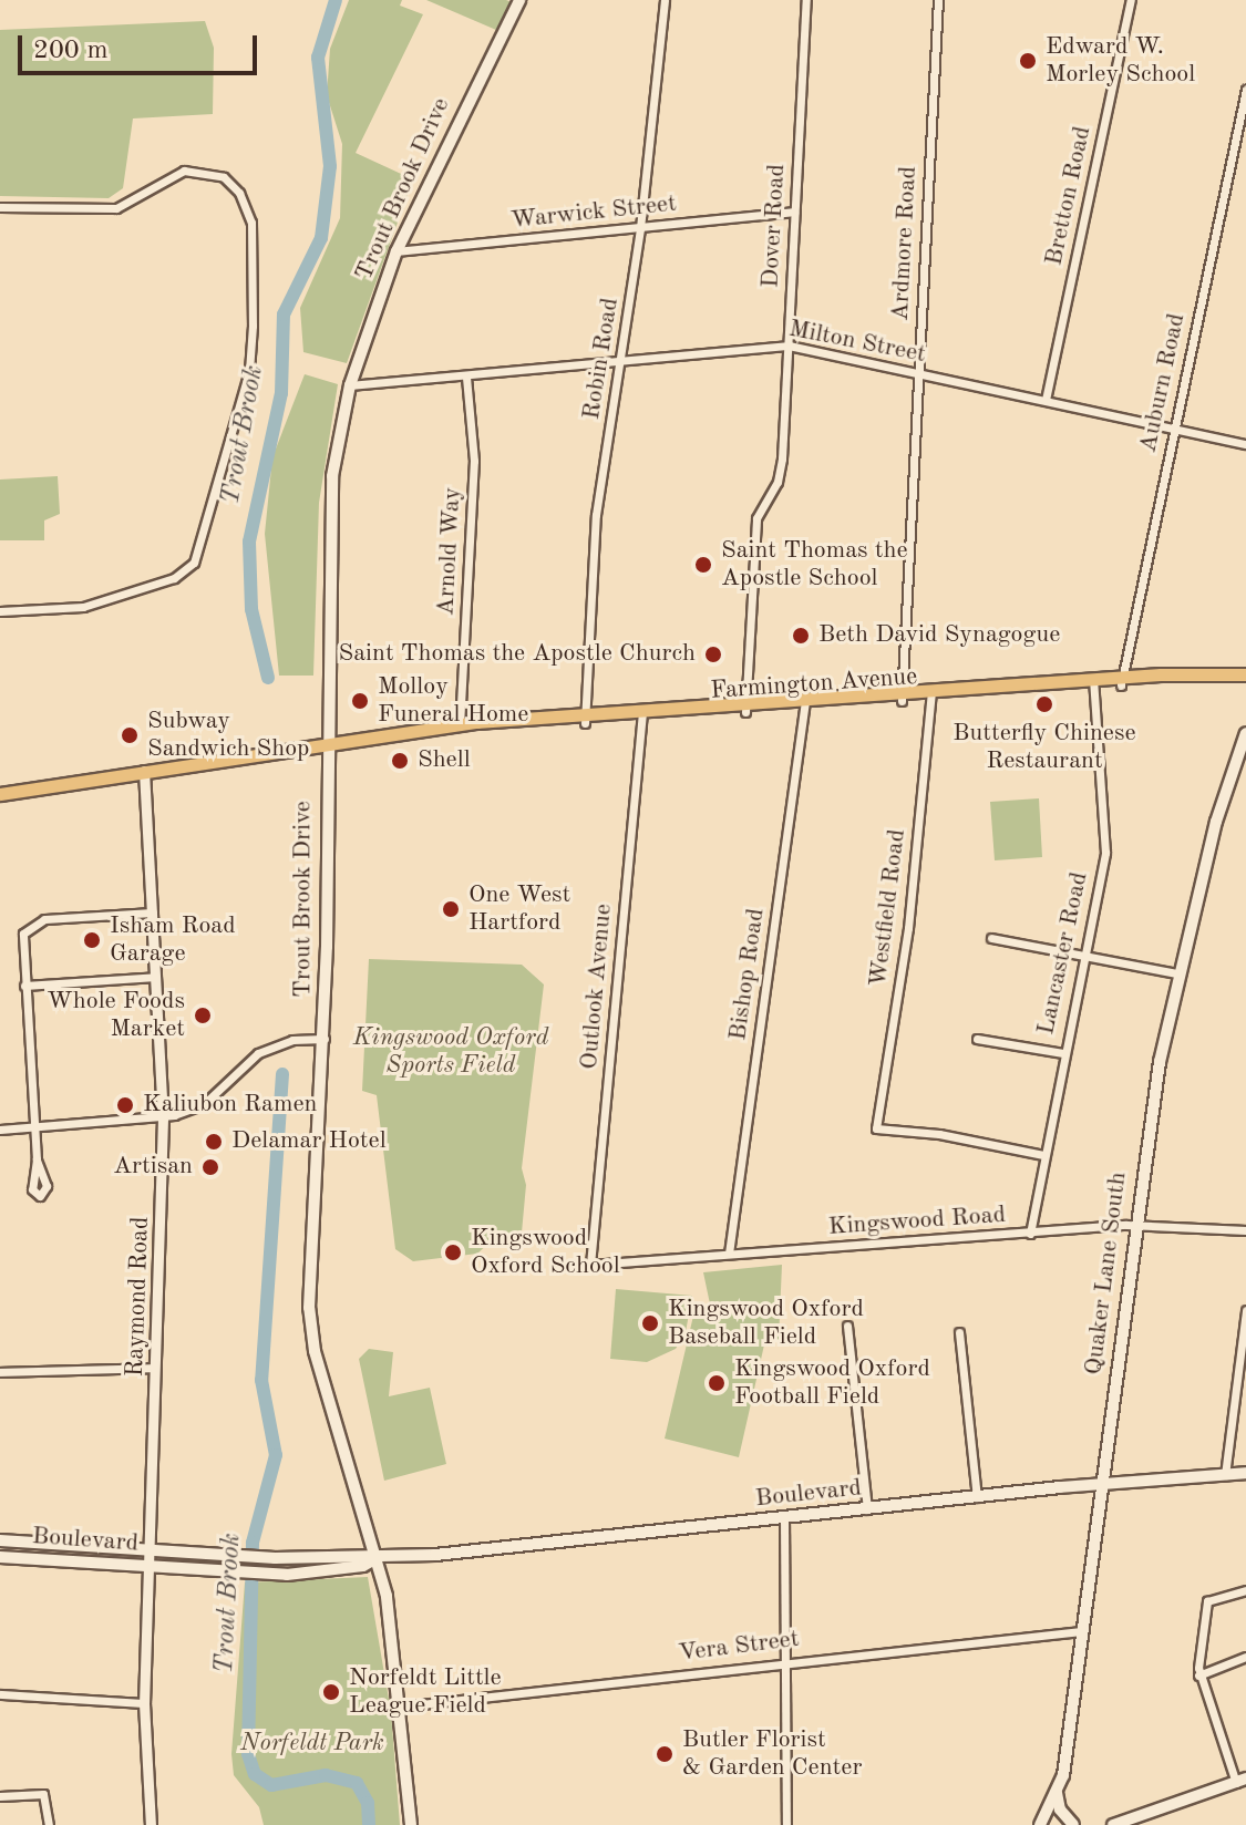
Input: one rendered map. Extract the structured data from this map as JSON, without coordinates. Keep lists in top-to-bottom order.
{
  "streets": {
    "main road": [
      "Trout Brook Drive",
      "Farmington Avenue",
      "Quaker Lane South",
      "Boulevard"
    ],
    "street": [
      "Bretton Road",
      "Warwick Street",
      "Dover Road",
      "Ardmore Road",
      "Milton Street",
      "Robin Road",
      "Auburn Road",
      "Arnold Way",
      "Westfield Road",
      "Lancaster Road",
      "Bishop Road",
      "Outlook Avenue",
      "Kingswood Road",
      "Raymond Road",
      "Vera Street"
    ]
  },
  "crossings": [
    ["Trout Brook Drive", "Warwick Street"],
    ["Trout Brook Drive", "Milton Street"],
    ["Trout Brook Drive", "Farmington Avenue"],
    ["Trout Brook Drive", "Boulevard"],
    ["Trout Brook Drive", "Vera Street"],
    ["Bretton Road", "Milton Street"],
    ["Warwick Street", "Dover Road"],
    ["Warwick Street", "Robin Road"],
    ["Dover Road", "Milton Street"],
    ["Dover Road", "Farmington Avenue"],
    ["Ardmore Road", "Milton Street"],
    ["Ardmore Road", "Farmington Avenue"],
    ["Milton Street", "Robin Road"],
    ["Milton Street", "Auburn Road"],
    ["Milton Street", "Arnold Way"],
    ["Robin Road", "Farmington Avenue"],
    ["Auburn Road", "Farmington Avenue"],
    ["Arnold Way", "Farmington Avenue"],
    ["Farmington Avenue", "Westfield Road"],
    ["Farmington Avenue", "Lancaster Road"],
    ["Farmington Avenue", "Bishop Road"],
    ["Farmington Avenue", "Outlook Avenue"],
    ["Farmington Avenue", "Raymond Road"],
    ["Westfield Road", "Lancaster Road"],
    ["Lancaster Road", "Kingswood Road"],
    ["Bishop Road", "Kingswood Road"],
    ["Outlook Avenue", "Kingswood Road"],
    ["Kingswood Road", "Quaker Lane South"],
    ["Quaker Lane South", "Boulevard"],
    ["Quaker Lane South", "Vera Street"],
    ["Raymond Road", "Boulevard"]
  ],
  "water": ["Trout Brook"],
  "parks": ["Kingswood Oxford Sports Field", "Norfeldt Park"],
  "places": [
    "Edward W. Morley School",
    "Saint Thomas the Apostle School",
    "Beth David Synagogue",
    "Saint Thomas the Apostle Church",
    "Molloy Funeral Home",
    "Butterfly Chinese Restaurant",
    "Subway Sandwich Shop",
    "Shell",
    "One West Hartford",
    "Isham Road Garage",
    "Whole Foods Market",
    "Kaliubon Ramen",
    "Delamar Hotel",
    "Artisan",
    "Kingswood Oxford School",
    "Kingswood Oxford Baseball Field",
    "Kingswood Oxford Football Field",
    "Norfeldt Little League Field",
    "Butler Florist & Garden Center"
  ],
  "scale_bar": "200 m"
}
